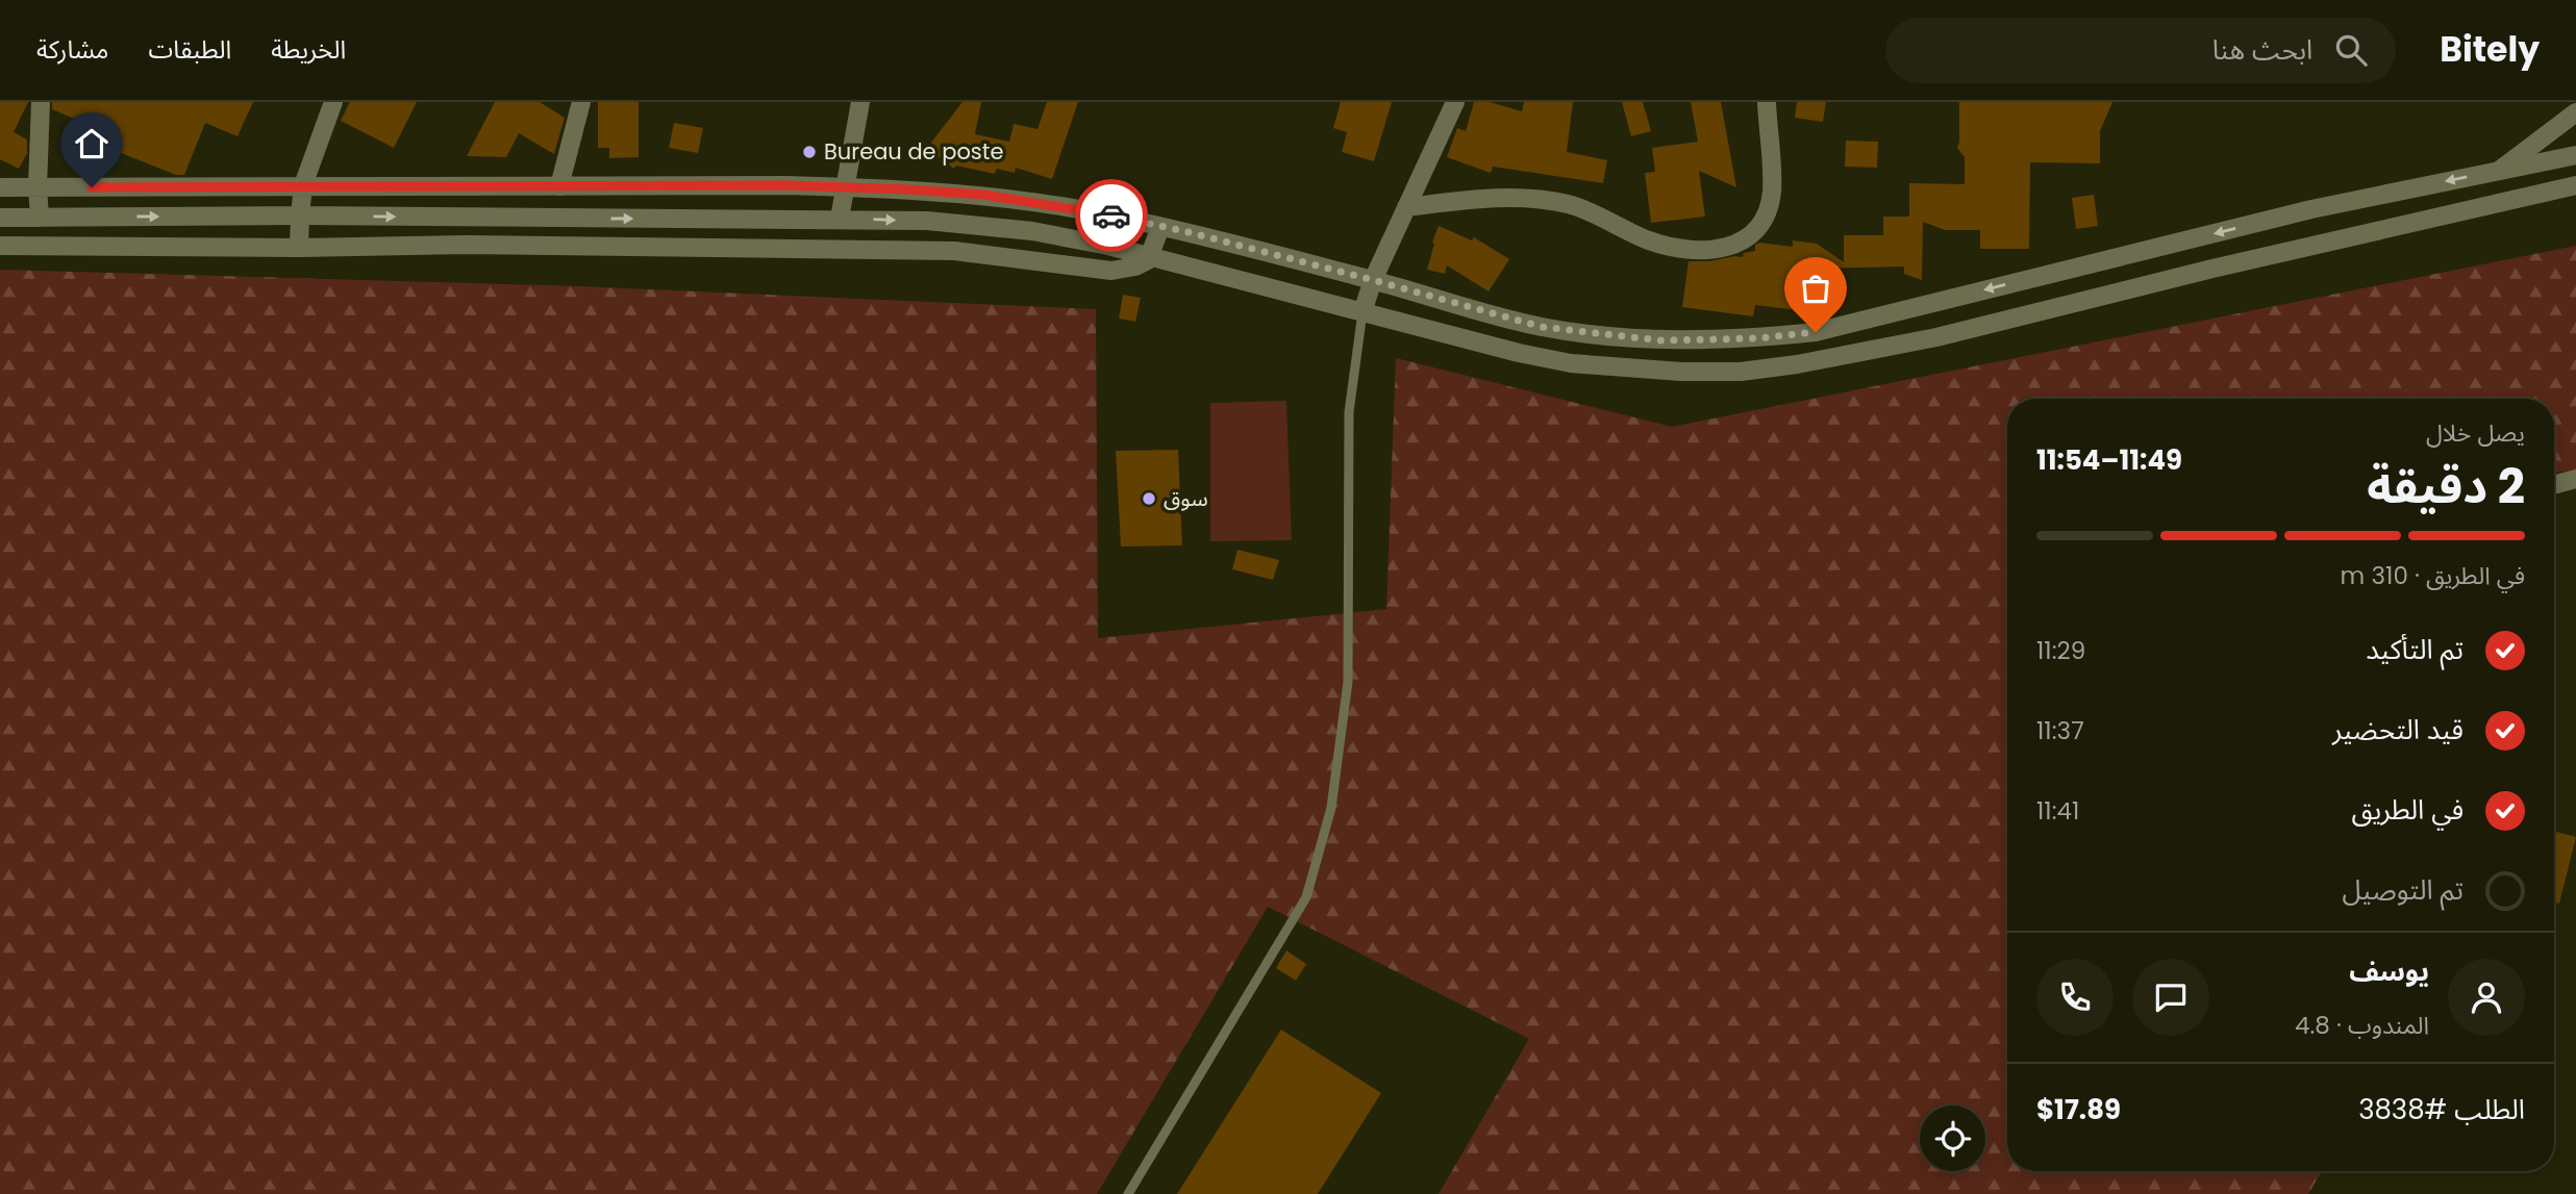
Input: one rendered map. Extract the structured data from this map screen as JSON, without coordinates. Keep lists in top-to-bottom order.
{
  "places": ["Bureau de poste", "سوق"],
  "page": {
    "header": "Bitely",
    "search": "ابحث هنا",
    "nav": ["الخريطة", "الطبقات", "مشاركة"],
    "heading": ["2 دقيقة", "يصل خلال", "11:49–11:54"],
    "panel": [
      "يوسف",
      "المندوب · 4.8",
      "الطلب #3838",
      "$17.89"
    ],
    "bar": "في الطريق · 310 m",
    "list": [
      ["تم التأكيد", "11:29"],
      ["قيد التحضير", "11:37"],
      ["في الطريق", "11:41"],
      "تم التوصيل"
    ]
  }
}
